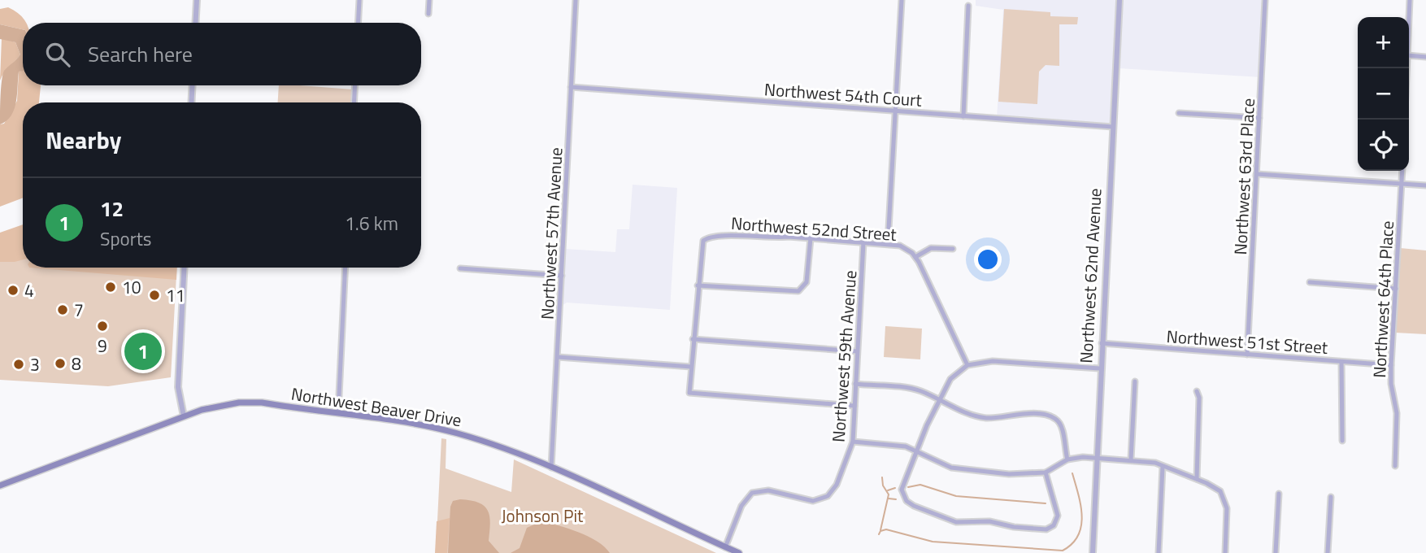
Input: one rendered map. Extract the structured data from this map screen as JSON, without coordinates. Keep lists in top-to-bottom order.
{
  "streets": {
    "main road": ["Northwest Beaver Drive"],
    "street": [
      "Northwest 54th Court",
      "Northwest 63rd Place",
      "Northwest 52nd Street",
      "Northwest 57th Avenue",
      "Northwest 62nd Avenue",
      "Northwest 64th Place",
      "Northwest 51st Street",
      "Northwest 59th Avenue"
    ]
  },
  "crossings": [
    ["Northwest 54th Court", "Northwest 57th Avenue"],
    ["Northwest 54th Court", "Northwest 62nd Avenue"],
    ["Northwest 63rd Place", "Northwest 51st Street"],
    ["Northwest 52nd Street", "Northwest 59th Avenue"],
    ["Northwest 57th Avenue", "Northwest Beaver Drive"],
    ["Northwest 62nd Avenue", "Northwest 51st Street"],
    ["Northwest 64th Place", "Northwest 51st Street"],
    ["Northwest 59th Avenue", "Northwest Beaver Drive"]
  ],
  "parks": ["Johnson Pit"],
  "places": [
    "10",
    "4",
    "11",
    "7",
    "9",
    "8",
    "3"
  ],
  "page": {
    "map_buttons": ["+", "−"],
    "search": "Search here",
    "heading": "Nearby",
    "list": [
      {
        "mark": "1",
        "name": "12",
        "note": "Sports",
        "value": "1.6 km"
      }
    ],
    "pins": "1"
  }
}
